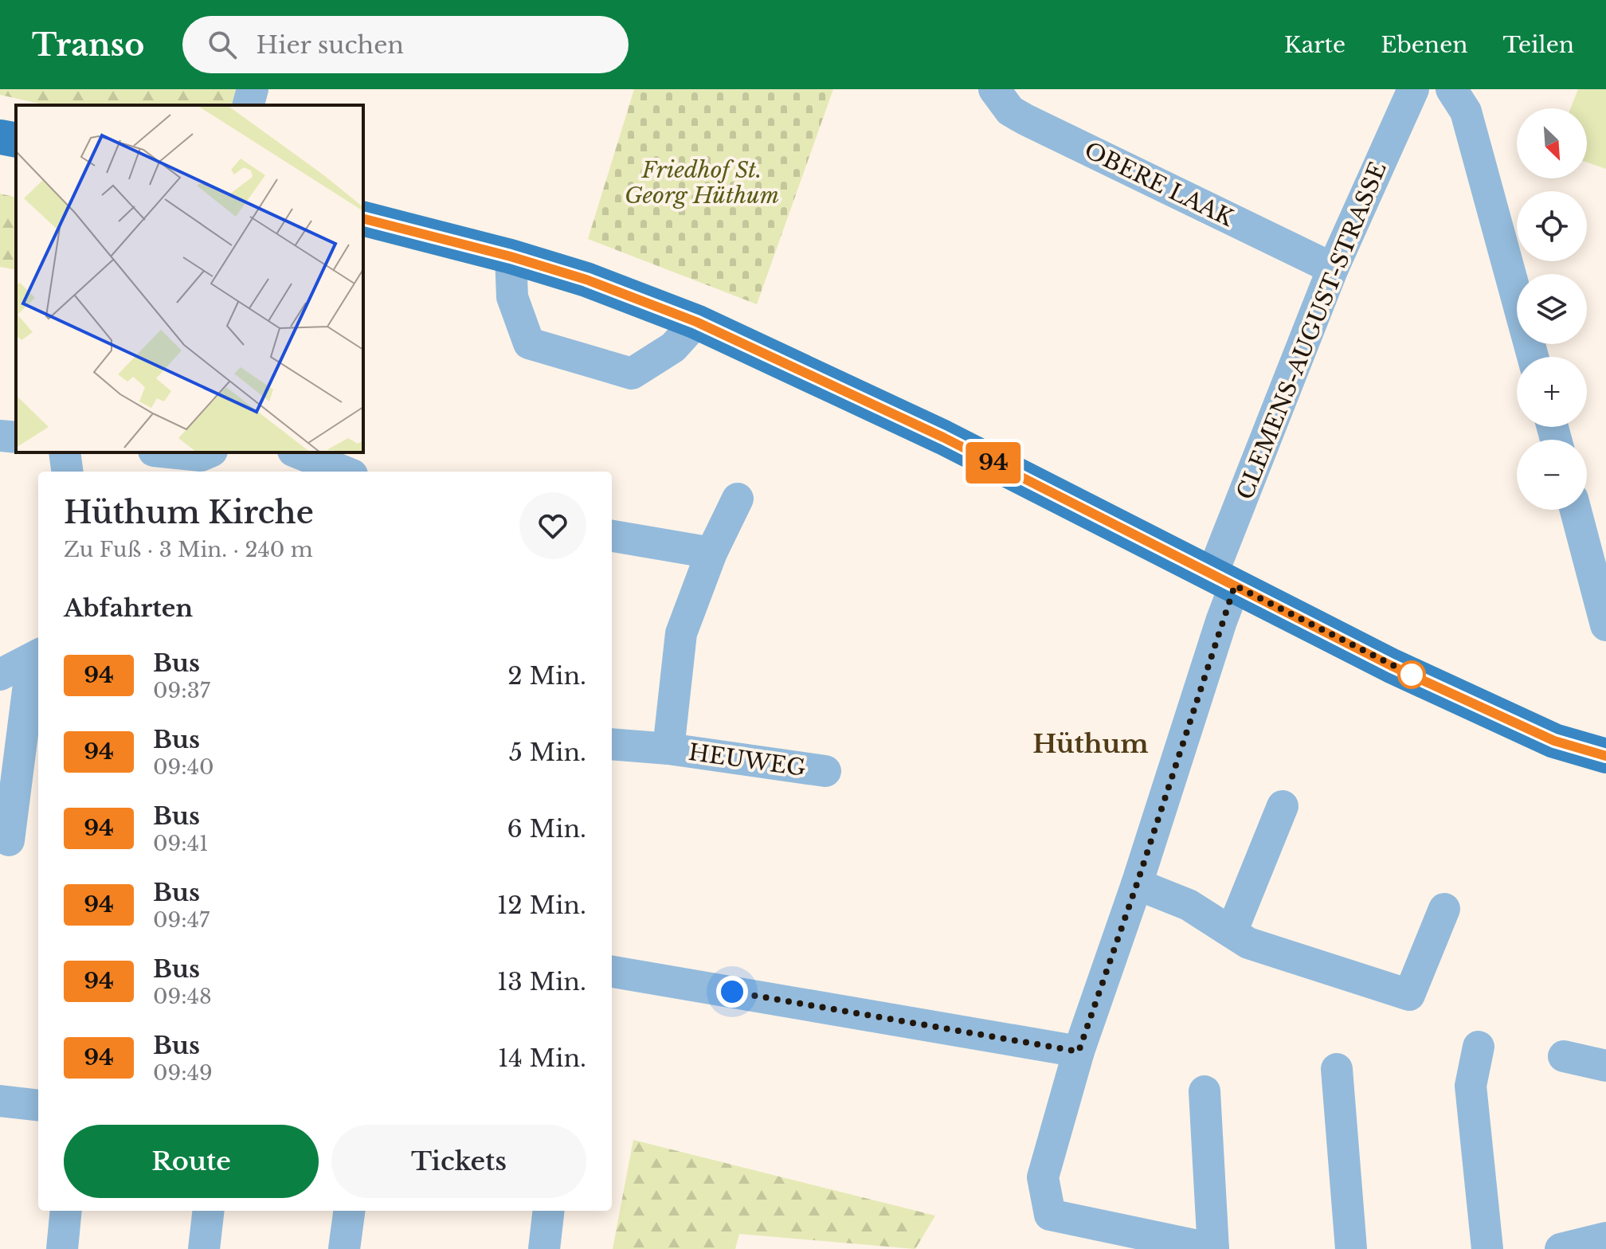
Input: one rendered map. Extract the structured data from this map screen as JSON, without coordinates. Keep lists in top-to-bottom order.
{
  "streets": {
    "street": ["OBERE LAAK", "CLEMENS-AUGUST-STRASSE", "HEUWEG"]
  },
  "crossings": [
    ["OBERE LAAK", "CLEMENS-AUGUST-STRASSE"]
  ],
  "districts": ["Hüthum"],
  "parks": ["Friedhof St. Georg Hüthum"],
  "lines": ["bus line 94"],
  "north": "bottom right",
  "page": {
    "header": "Transo",
    "search": "Hier suchen",
    "nav": ["Karte", "Ebenen", "Teilen"],
    "on_map": "94",
    "map_buttons": ["+", "−"],
    "heading": [
      ["Hüthum Kirche", "Zu Fuß · 3 Min. · 240 m"],
      "Abfahrten"
    ],
    "list": [
      {
        "mark": "94",
        "name": "Bus",
        "note": "09:37",
        "value": "2 Min."
      },
      {
        "mark": "94",
        "name": "Bus",
        "note": "09:40",
        "value": "5 Min."
      },
      {
        "mark": "94",
        "name": "Bus",
        "note": "09:41",
        "value": "6 Min."
      },
      {
        "mark": "94",
        "name": "Bus",
        "note": "09:47",
        "value": "12 Min."
      },
      {
        "mark": "94",
        "name": "Bus",
        "note": "09:48",
        "value": "13 Min."
      },
      {
        "mark": "94",
        "name": "Bus",
        "note": "09:49",
        "value": "14 Min."
      }
    ],
    "buttons": ["Route", "Tickets"]
  }
}
